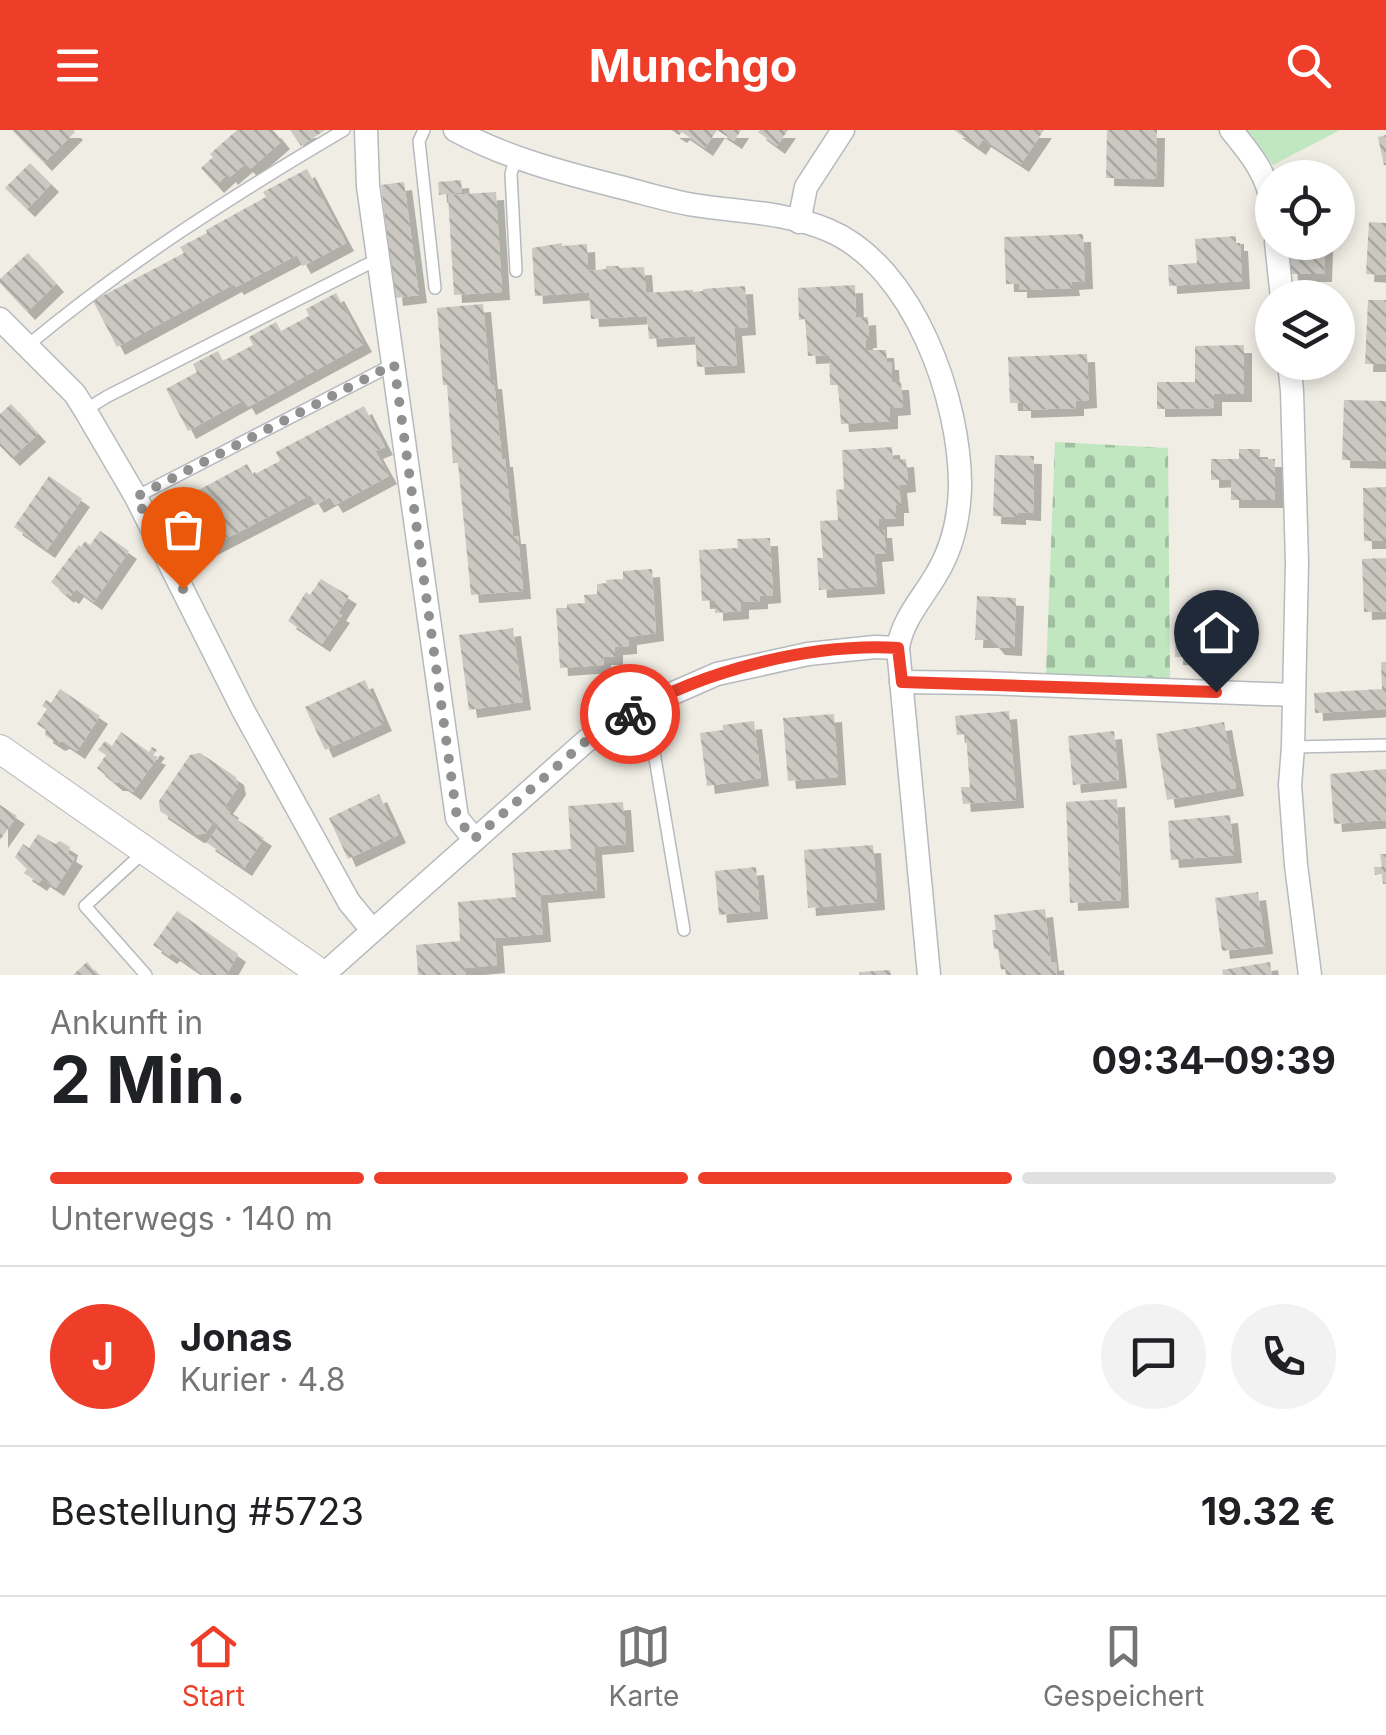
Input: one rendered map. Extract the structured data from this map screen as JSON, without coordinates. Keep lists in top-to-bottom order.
{
  "page": {
    "header": "Munchgo",
    "heading": ["2 Min.", "Ankunft in", "09:34–09:39"],
    "panel": [
      "Jonas",
      "Kurier · 4.8",
      "Bestellung #5723",
      "19.32 €"
    ],
    "bar": "Unterwegs · 140 m",
    "round": "J",
    "tabs": ["Start", "Karte", "Gespeichert"]
  }
}
